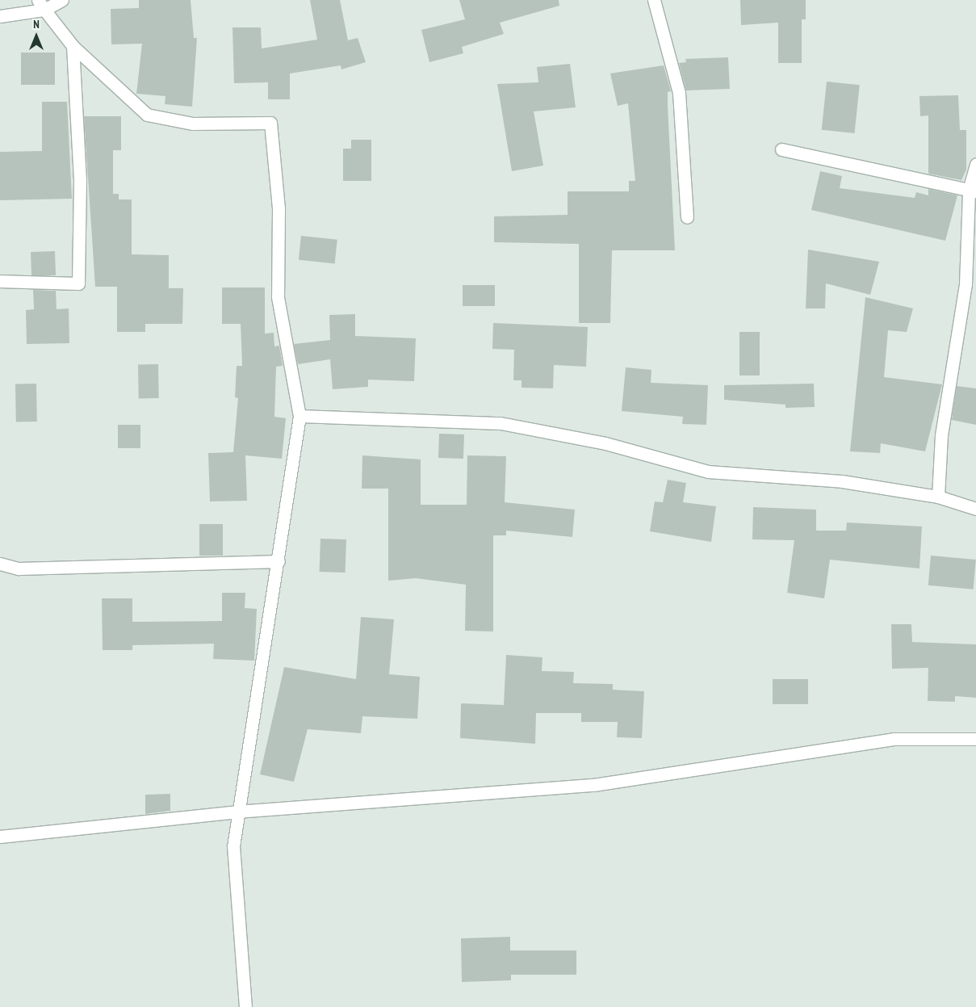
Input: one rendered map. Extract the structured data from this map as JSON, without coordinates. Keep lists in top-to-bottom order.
{
  "north": "top"
}
